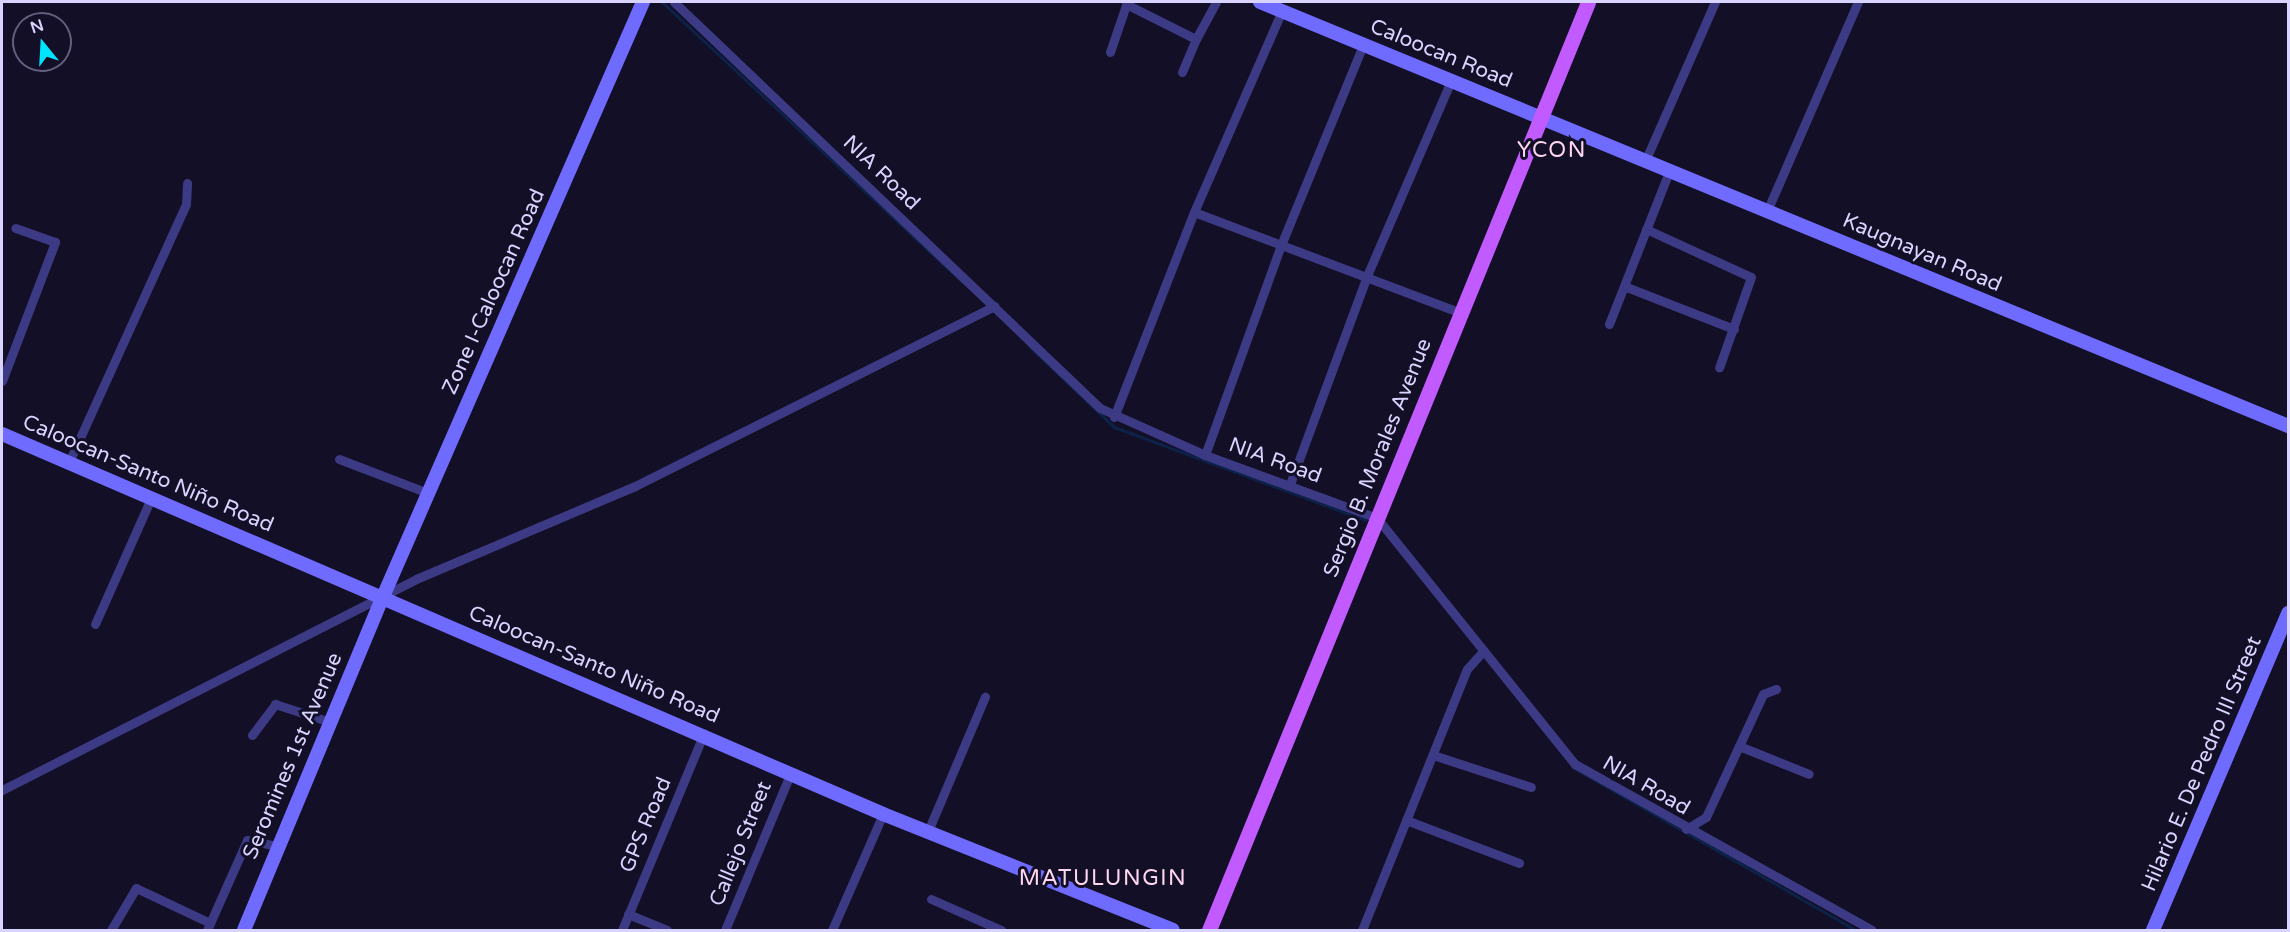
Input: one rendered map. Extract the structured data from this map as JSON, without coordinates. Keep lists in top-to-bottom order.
{
  "streets": {
    "main road": ["Sergio B. Morales Avenue"],
    "street": [
      "Caloocan Road",
      "NIA Road",
      "Kaugnayan Road",
      "Zone I-Caloocan Road",
      "Caloocan-Santo Niño Road",
      "Seromines 1st Avenue",
      "Hilario E. De Pedro III Street",
      "GPS Road",
      "Callejo Street"
    ]
  },
  "crossings": [
    ["Caloocan Road", "Kaugnayan Road"],
    ["Caloocan Road", "Sergio B. Morales Avenue"],
    ["NIA Road", "Sergio B. Morales Avenue"],
    ["Kaugnayan Road", "Sergio B. Morales Avenue"],
    ["Zone I-Caloocan Road", "Caloocan-Santo Niño Road"],
    ["Zone I-Caloocan Road", "Seromines 1st Avenue"],
    ["Caloocan-Santo Niño Road", "Seromines 1st Avenue"],
    ["Caloocan-Santo Niño Road", "GPS Road"],
    ["Caloocan-Santo Niño Road", "Callejo Street"]
  ],
  "districts": ["YCON", "MATULUNGIN"],
  "north": "top"
}
